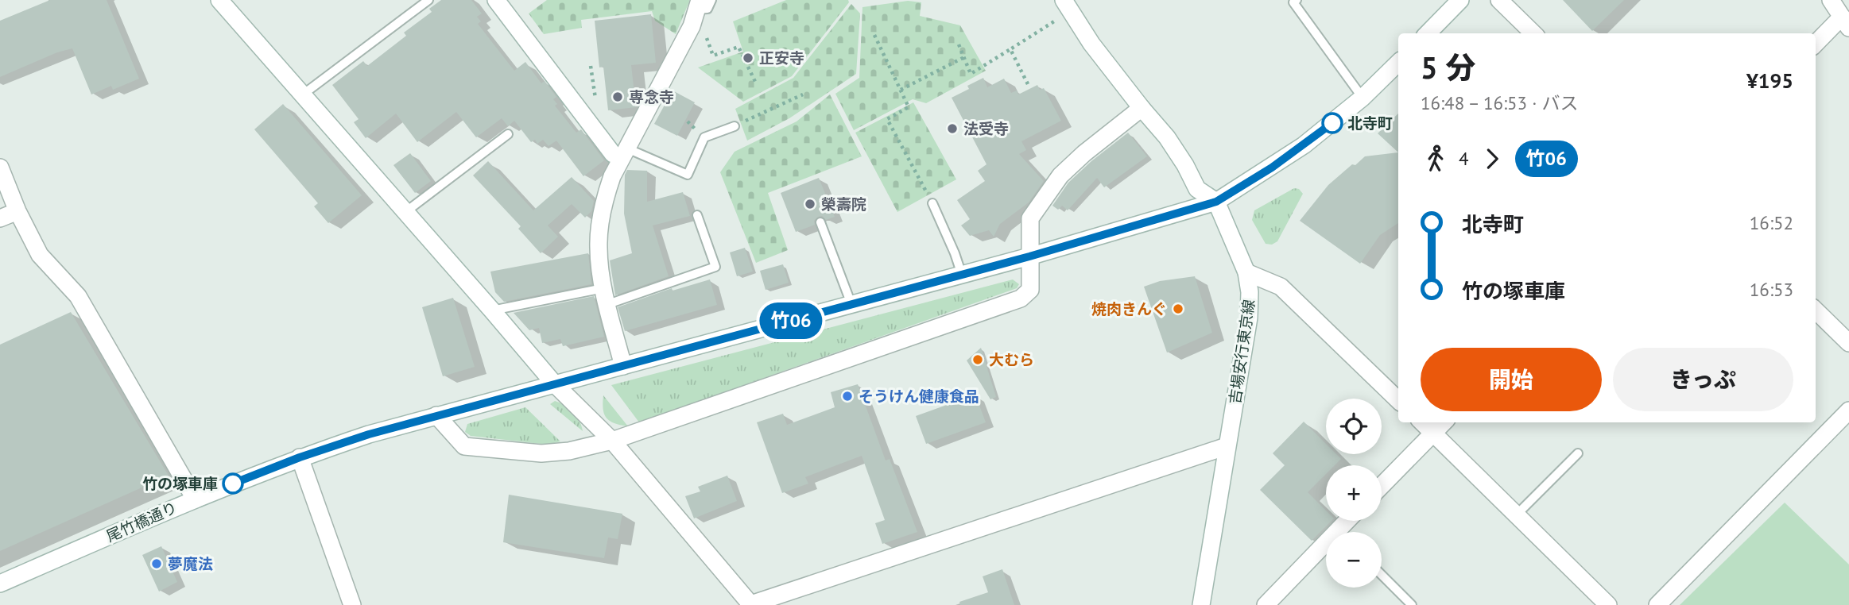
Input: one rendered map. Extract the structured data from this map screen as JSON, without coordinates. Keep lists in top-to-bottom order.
{
  "streets": {
    "street": ["吉場安行東京線", "尾竹橋通り"]
  },
  "crossings": [
    ["吉場安行東京線", "尾竹橋通り"]
  ],
  "places": [
    "正安寺",
    "専念寺",
    "北寺町",
    "法受寺",
    "榮壽院",
    "焼肉きんぐ",
    "大むら",
    "そうけん健康食品",
    "竹の塚車庫",
    "夢魔法"
  ],
  "lines": ["bus line 竹06"],
  "page": {
    "on_map": "竹06",
    "heading": ["5 分", "16:48 – 16:53 · バス", "¥195"],
    "legs": ["4", "竹06"],
    "list": [
      {
        "name": "北寺町",
        "value": "16:52"
      },
      {
        "name": "竹の塚車庫",
        "value": "16:53"
      }
    ],
    "buttons": ["開始", "きっぷ"],
    "map_buttons": ["+", "−"]
  }
}
